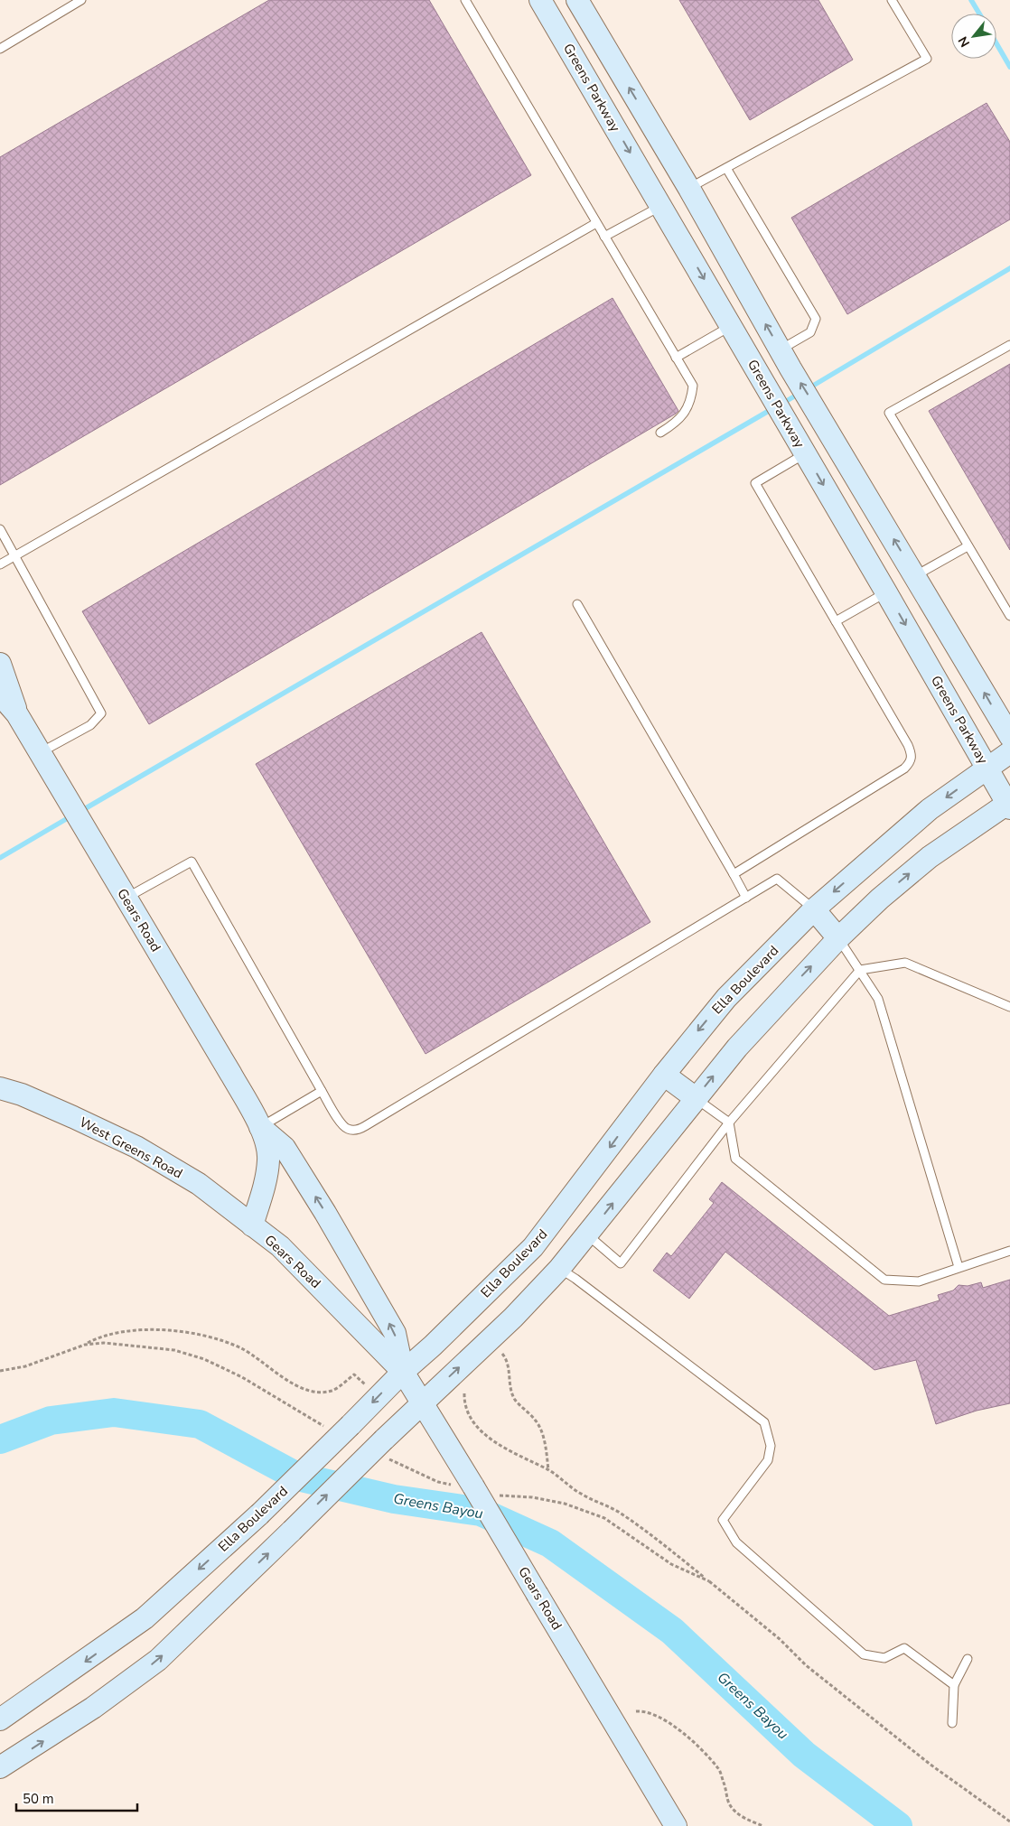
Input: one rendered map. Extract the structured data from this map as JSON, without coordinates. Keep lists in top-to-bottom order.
{
  "streets": {
    "main road": [
      "Greens Parkway",
      "Gears Road",
      "Ella Boulevard",
      "West Greens Road"
    ]
  },
  "crossings": [
    ["Greens Parkway", "Ella Boulevard"],
    ["Gears Road", "Ella Boulevard"],
    ["Gears Road", "West Greens Road"]
  ],
  "water": ["Greens Bayou"],
  "scale_bar": "50 m",
  "north": "bottom left"
}
